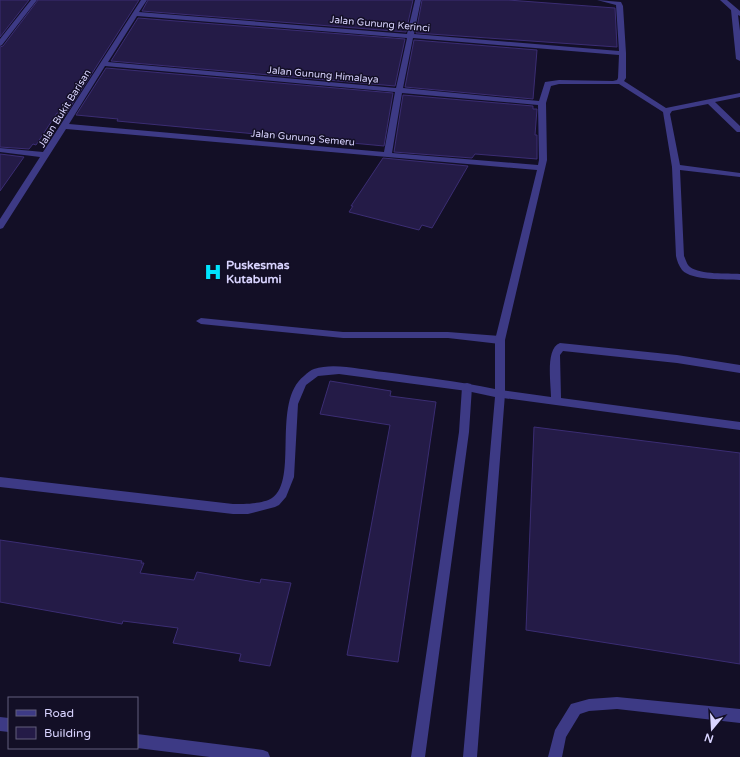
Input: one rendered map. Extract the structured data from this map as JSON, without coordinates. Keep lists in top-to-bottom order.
{
  "streets": {
    "street": [
      "Jalan Gunung Kerinci",
      "Jalan Gunung Himalaya",
      "Jalan Bukit Barisan",
      "Jalan Gunung Semeru"
    ]
  },
  "crossings": [
    ["Jalan Gunung Kerinci", "Jalan Bukit Barisan"],
    ["Jalan Gunung Himalaya", "Jalan Bukit Barisan"],
    ["Jalan Bukit Barisan", "Jalan Gunung Semeru"]
  ],
  "places": {
    "hospital": ["Puskesmas Kutabumi"]
  },
  "legend": ["Road", "Building"],
  "north": "bottom"
}
